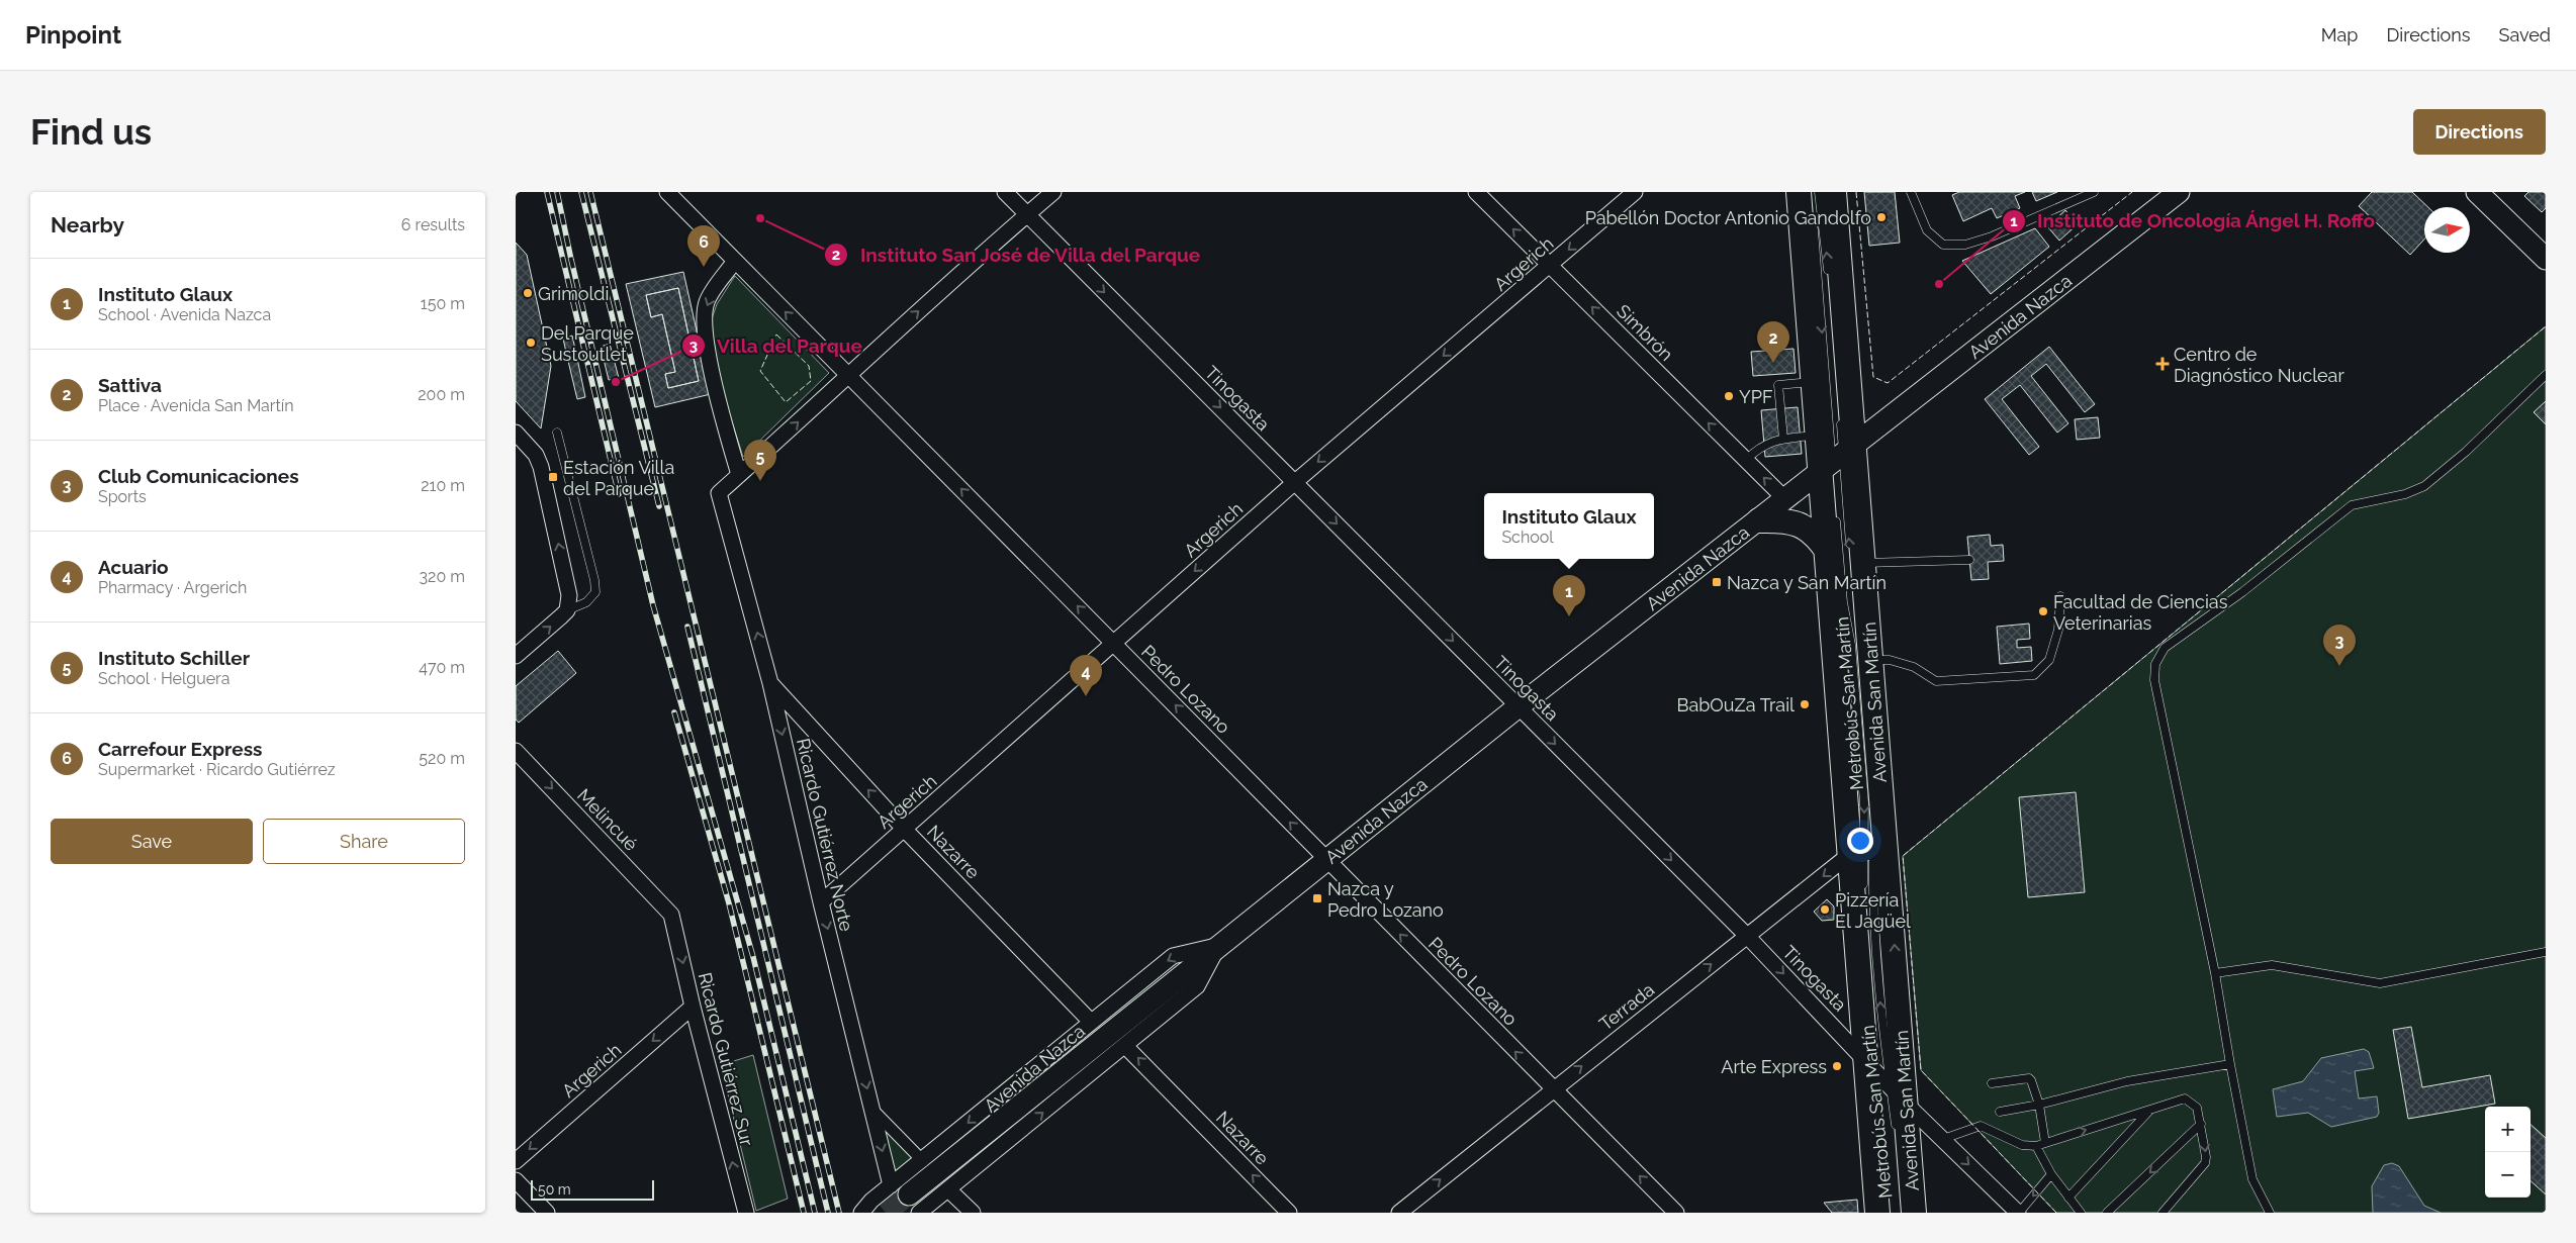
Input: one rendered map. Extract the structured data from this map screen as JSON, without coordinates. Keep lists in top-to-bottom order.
{
  "streets": {
    "main road": ["Avenida Nazca", "Avenida San Martín"],
    "street": [
      "Argerich",
      "Simbrón",
      "Tinogasta",
      "Pedro Lozano",
      "Melincué",
      "Ricardo Gutiérrez Norte",
      "Nazarre",
      "Terrada",
      "Ricardo Gutiérrez Sur"
    ],
    "lane": ["Metrobús San Martín"]
  },
  "crossings": [
    ["Argerich", "Simbrón"],
    ["Argerich", "Tinogasta"],
    ["Argerich", "Pedro Lozano"],
    ["Argerich", "Ricardo Gutiérrez Norte"],
    ["Argerich", "Nazarre"],
    ["Argerich", "Ricardo Gutiérrez Sur"],
    ["Avenida Nazca", "Simbrón"],
    ["Avenida Nazca", "Tinogasta"],
    ["Avenida Nazca", "Pedro Lozano"],
    ["Avenida Nazca", "Avenida San Martín"],
    ["Avenida Nazca", "Ricardo Gutiérrez Norte"],
    ["Avenida Nazca", "Nazarre"],
    ["Tinogasta", "Avenida San Martín"],
    ["Tinogasta", "Metrobús San Martín"],
    ["Tinogasta", "Terrada"],
    ["Pedro Lozano", "Terrada"],
    ["Avenida San Martín", "Metrobús San Martín"],
    ["Avenida San Martín", "Terrada"],
    ["Metrobús San Martín", "Terrada"],
    ["Melincué", "Ricardo Gutiérrez Sur"],
    ["Ricardo Gutiérrez Norte", "Nazarre"]
  ],
  "one_way": [
    "Argerich",
    "Simbrón",
    "Tinogasta",
    "Pedro Lozano",
    "Melincué",
    "Nazarre"
  ],
  "places": {
    "other": [
      "Pabellón Doctor Antonio Gandolfo",
      "Instituto San José de Villa del Parque",
      "Instituto de Oncología Ángel H. Roffo",
      "Grimoldi",
      "Del Parque Sustoutlet",
      "Villa del Parque",
      "YPF",
      "Facultad de Ciencias Veterinarias",
      "BabOuZa Trail",
      "Pizzería El Jagüel",
      "Arte Express"
    ],
    "health": ["Centro de Diagnóstico Nuclear"],
    "transit": ["Estación Villa del Parque", "Nazca y San Martín", "Nazca y Pedro Lozano"]
  },
  "scale_bar": "50 m",
  "north": "right",
  "page": {
    "header": "Pinpoint",
    "nav": ["Map", "Directions", "Saved"],
    "buttons": [
      "Directions",
      ["Save", "Share"]
    ],
    "title": "Find us",
    "heading": ["Nearby", "6 results"],
    "pins": [
      "6",
      "2",
      "5",
      "1",
      "3",
      "4"
    ],
    "list": [
      {
        "mark": "1",
        "name": "Instituto Glaux",
        "note": "School · Avenida Nazca",
        "value": "150 m"
      },
      {
        "mark": "2",
        "name": "Sattiva",
        "note": "Place · Avenida San Martín",
        "value": "200 m"
      },
      {
        "mark": "3",
        "name": "Club Comunicaciones",
        "note": "Sports",
        "value": "210 m"
      },
      {
        "mark": "4",
        "name": "Acuario",
        "note": "Pharmacy · Argerich",
        "value": "320 m"
      },
      {
        "mark": "5",
        "name": "Instituto Schiller",
        "note": "School · Helguera",
        "value": "470 m"
      },
      {
        "mark": "6",
        "name": "Carrefour Express",
        "note": "Supermarket · Ricardo Gutiérrez",
        "value": "520 m"
      }
    ],
    "popup": ["Instituto Glaux", "School"],
    "map_buttons": ["+", "−"],
    "scale": "50 m"
  }
}
